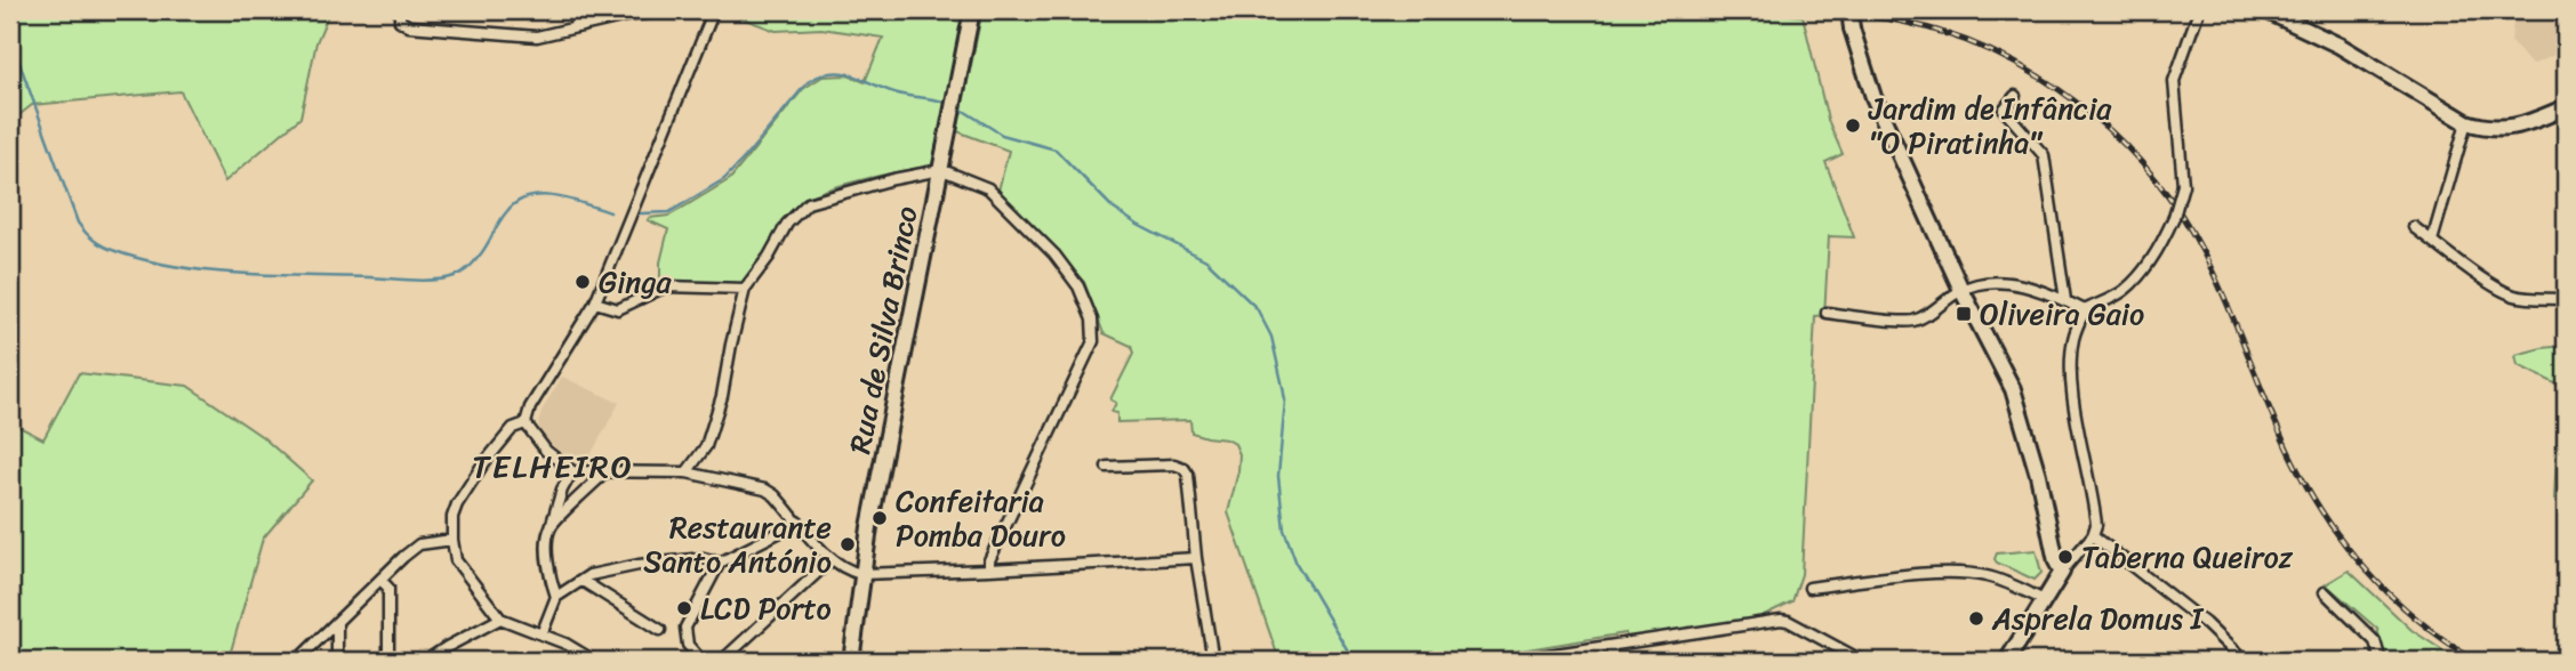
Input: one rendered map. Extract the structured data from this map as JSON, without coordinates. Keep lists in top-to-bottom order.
{
  "streets": {
    "street": ["Rua de Silva Brinco"]
  },
  "districts": ["TELHEIRO"],
  "places": {
    "other": [
      "Jardim de Infância \"O Piratinha\"",
      "Ginga",
      "Confeitaria Pomba Douro",
      "Restaurante Santo António",
      "Taberna Queiroz",
      "LCD Porto",
      "Asprela Domus I"
    ],
    "transit": ["Oliveira Gaio"]
  }
}
